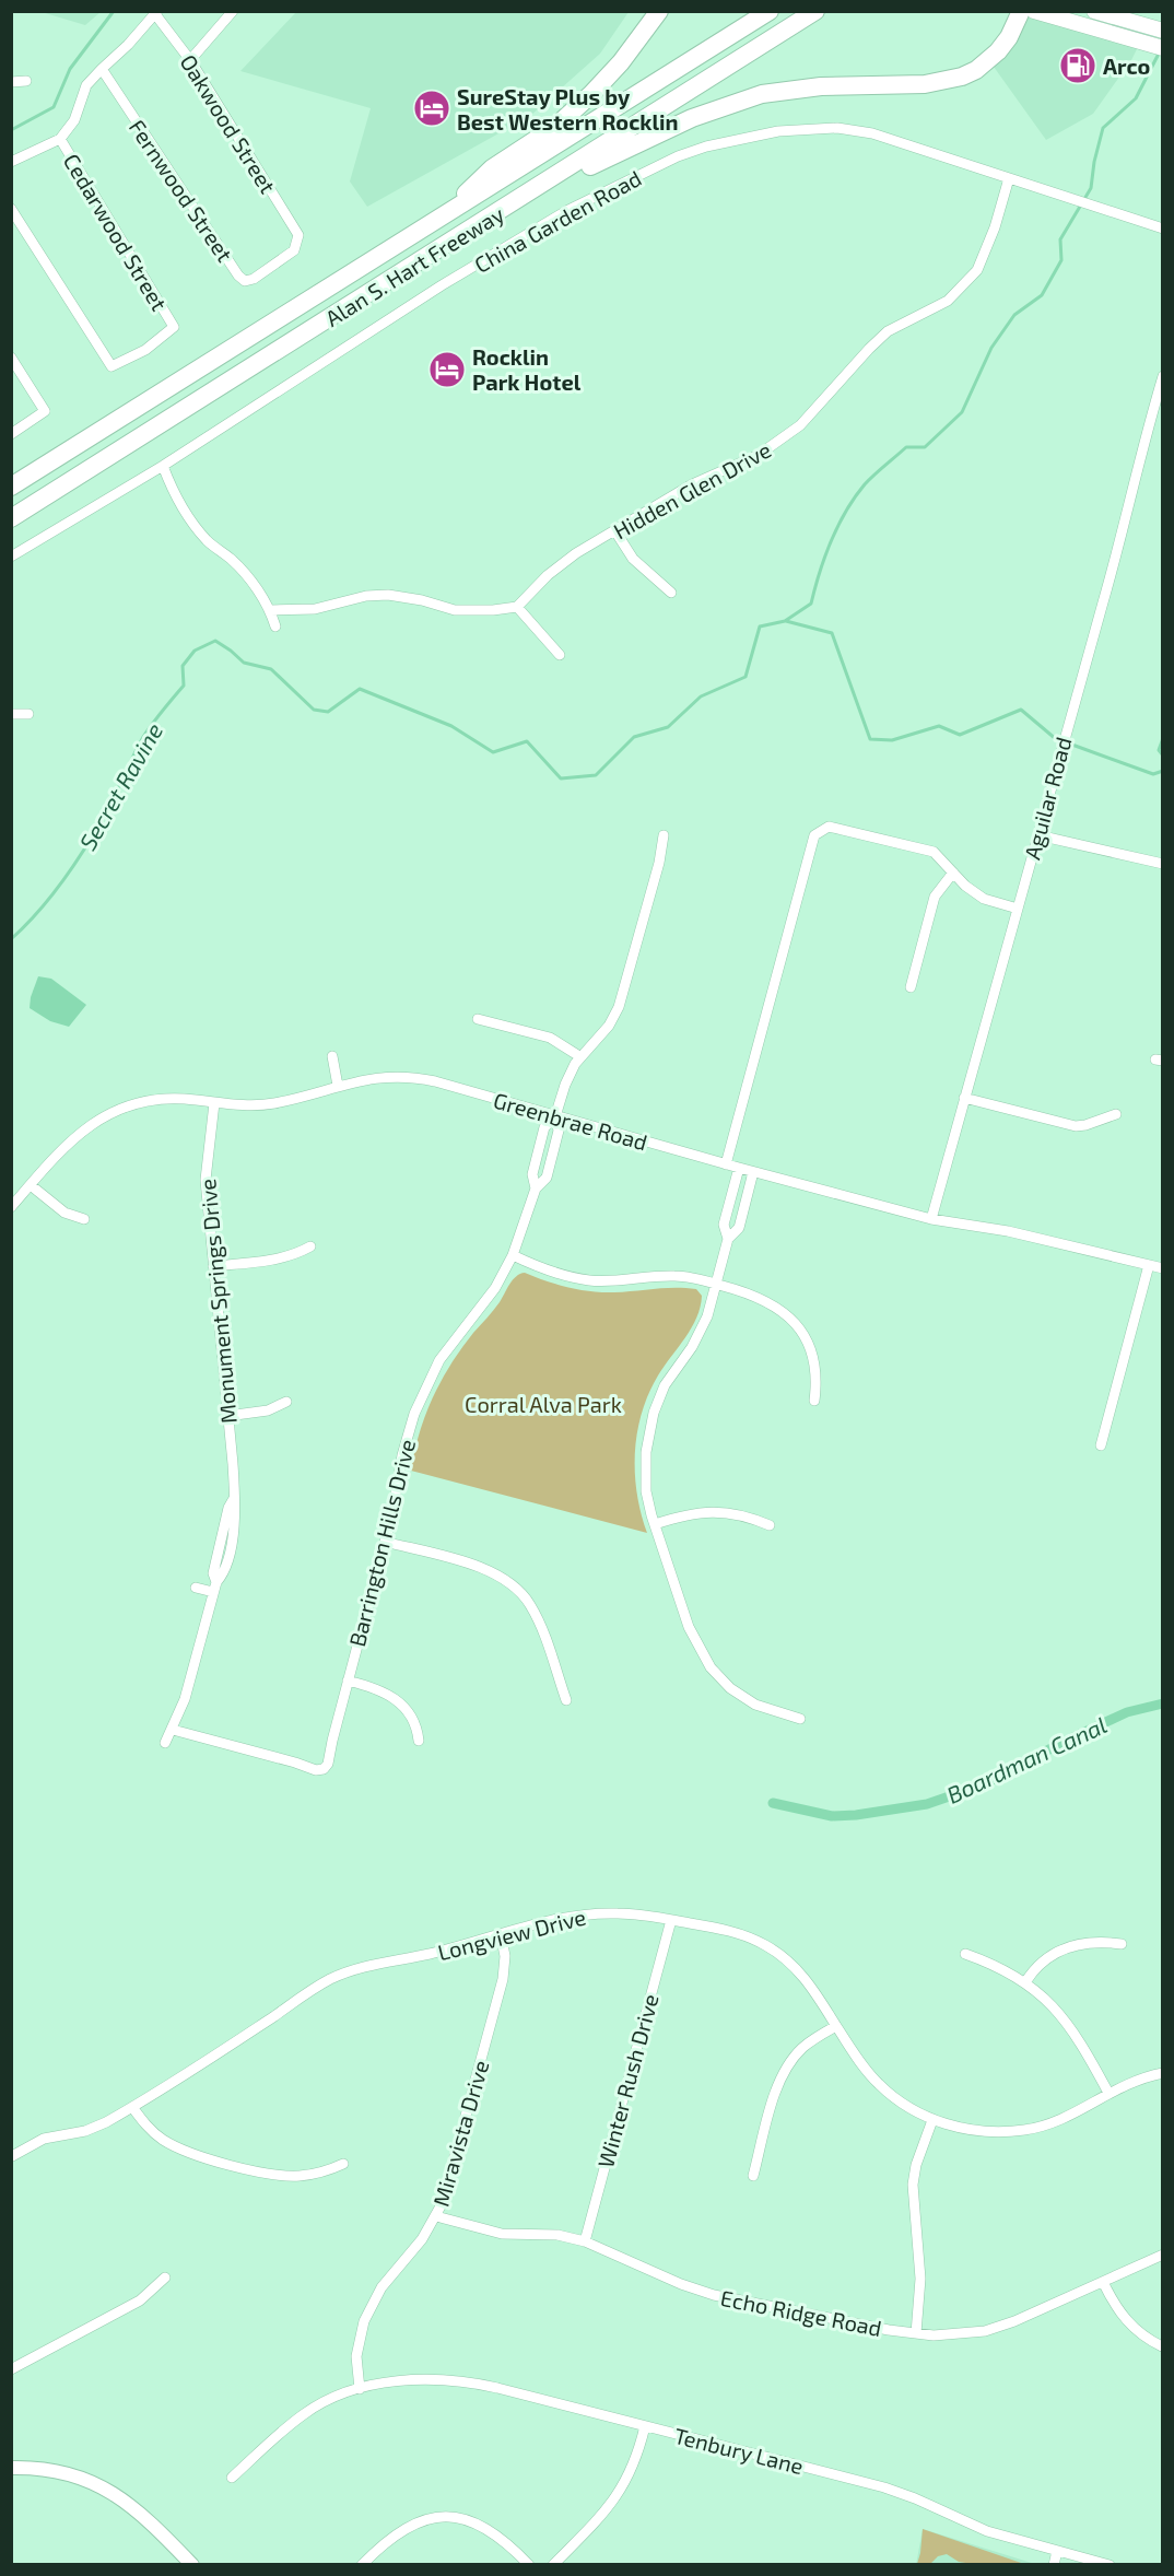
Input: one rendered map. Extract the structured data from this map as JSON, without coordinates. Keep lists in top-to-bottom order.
{
  "streets": {
    "highway": ["Alan S. Hart Freeway"],
    "street": [
      "Oakwood Street",
      "Fernwood Street",
      "China Garden Road",
      "Cedarwood Street",
      "Hidden Glen Drive",
      "Aguilar Road",
      "Greenbrae Road",
      "Monument Springs Drive",
      "Barrington Hills Drive",
      "Longview Drive",
      "Winter Rush Drive",
      "Miravista Drive",
      "Echo Ridge Road",
      "Tenbury Lane"
    ]
  },
  "crossings": [
    ["Oakwood Street", "Fernwood Street"],
    ["China Garden Road", "Hidden Glen Drive"],
    ["Aguilar Road", "Greenbrae Road"],
    ["Greenbrae Road", "Monument Springs Drive"],
    ["Greenbrae Road", "Barrington Hills Drive"],
    ["Monument Springs Drive", "Barrington Hills Drive"],
    ["Longview Drive", "Winter Rush Drive"],
    ["Longview Drive", "Miravista Drive"],
    ["Winter Rush Drive", "Echo Ridge Road"],
    ["Miravista Drive", "Echo Ridge Road"],
    ["Miravista Drive", "Tenbury Lane"]
  ],
  "water": ["Secret Ravine", "Boardman Canal"],
  "parks": ["Corral Alva Park"],
  "places": {
    "fuel station": ["Arco"],
    "hotel": ["SureStay Plus by Best Western Rocklin", "Rocklin Park Hotel"]
  }
}
